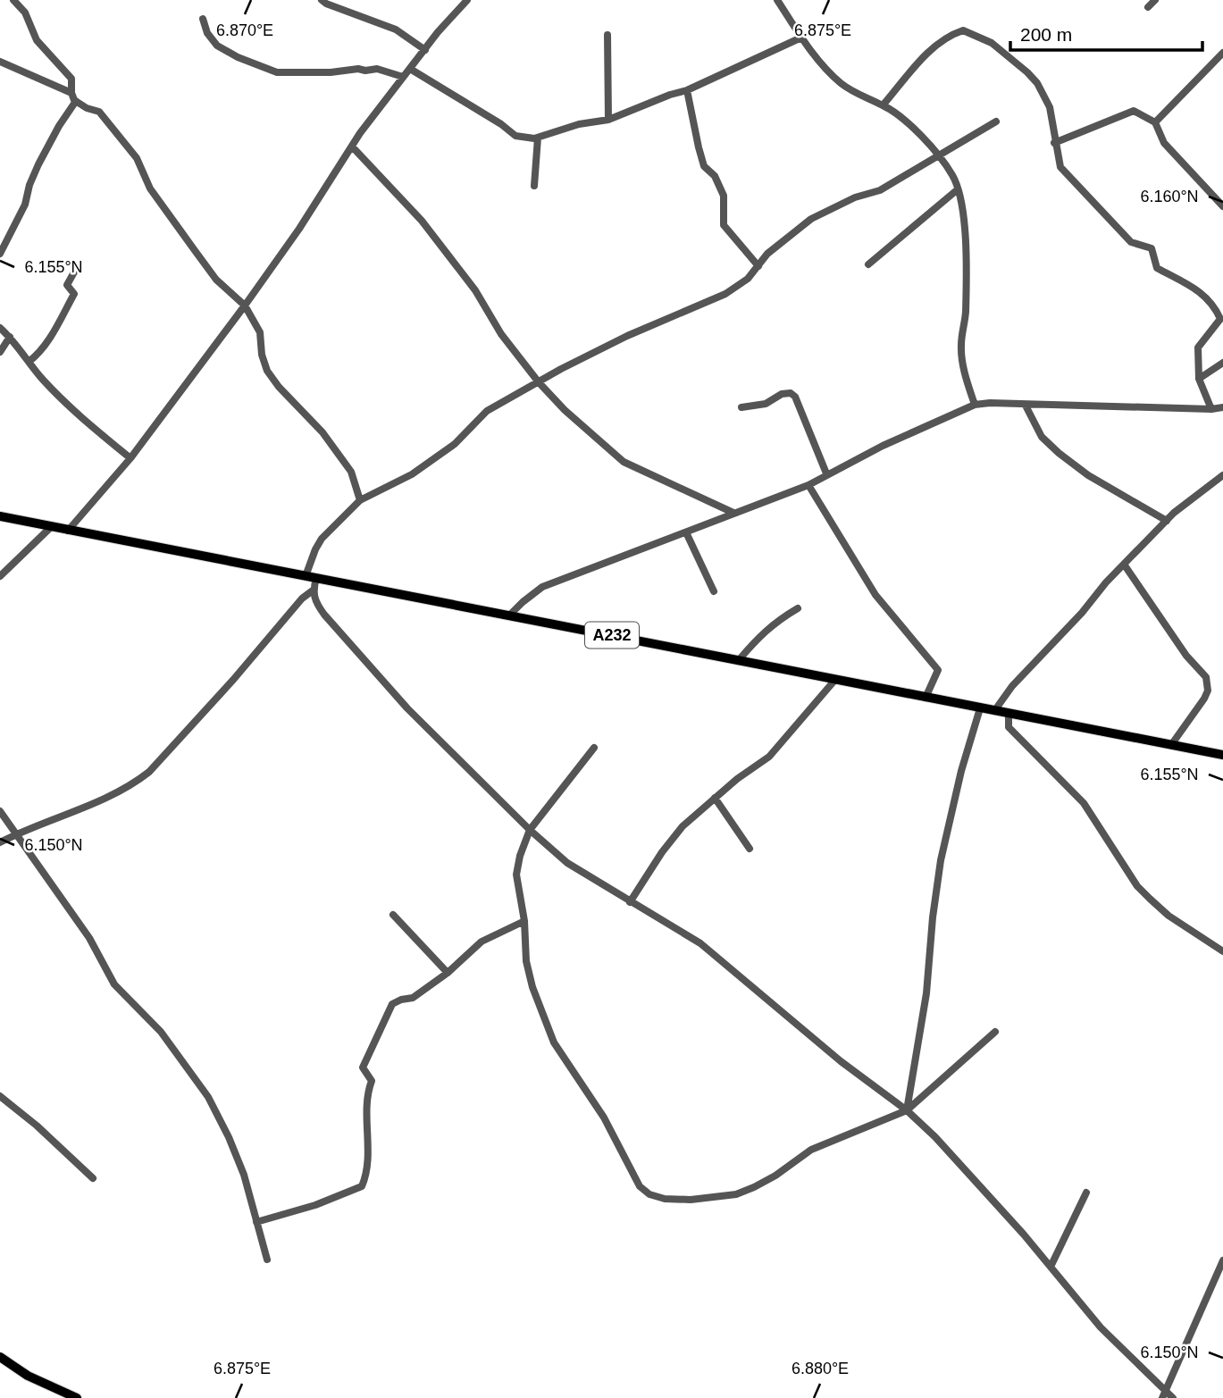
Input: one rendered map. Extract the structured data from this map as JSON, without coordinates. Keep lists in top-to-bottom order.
{
  "streets": {
    "main road": ["A232"]
  },
  "scale_bar": "200 m",
  "coordinates": [
    "6.870°E",
    "6.875°E",
    "6.160°N",
    "6.155°N",
    "6.150°N",
    "6.880°E"
  ]
}
